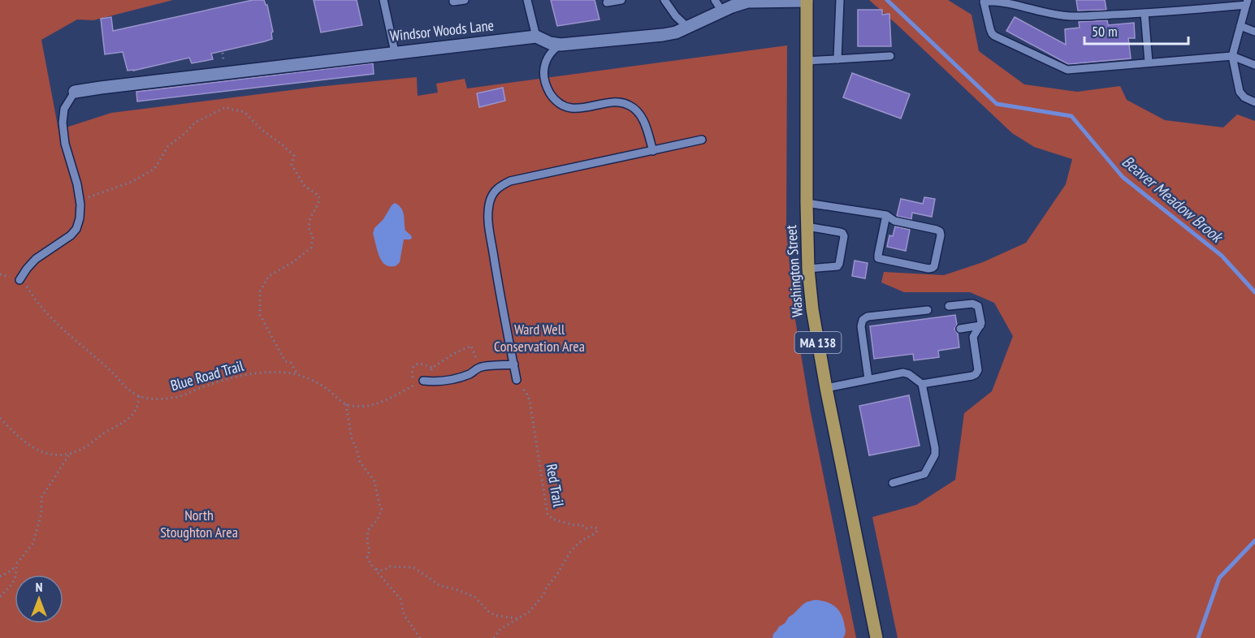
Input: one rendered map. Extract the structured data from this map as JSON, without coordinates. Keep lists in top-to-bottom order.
{
  "streets": {
    "main road": ["Washington Street", "MA 138"],
    "street": ["Windsor Woods Lane"],
    "path": ["Blue Road Trail", "Red Trail"]
  },
  "crossings": [
    ["Windsor Woods Lane", "Washington Street"]
  ],
  "water": ["Beaver Meadow Brook"],
  "parks": ["Ward Well Conservation Area", "North Stoughton Area"],
  "scale_bar": "50 m",
  "north": "top"
}
